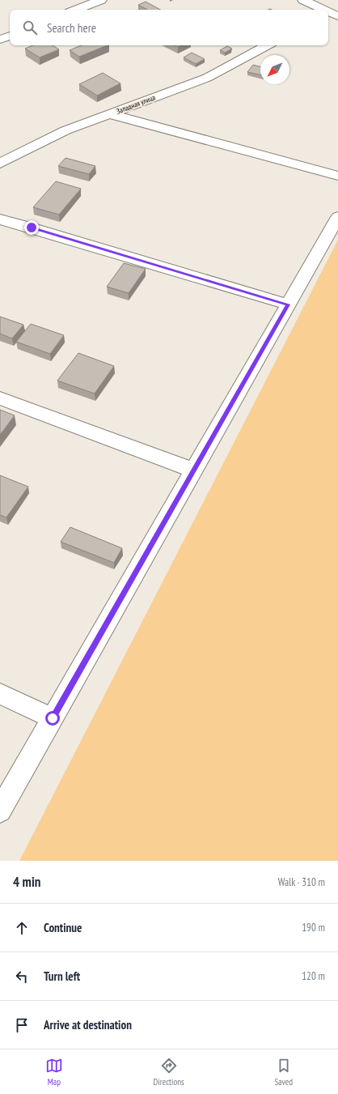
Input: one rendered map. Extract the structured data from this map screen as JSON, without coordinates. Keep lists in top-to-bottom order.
{
  "streets": {
    "street": ["Западная улица"]
  },
  "north": "bottom left",
  "page": {
    "search": "Search here",
    "heading": ["4 min", "Walk · 310 m"],
    "list": [
      ["Continue", "190 m"],
      ["Turn left", "120 m"],
      "Arrive at destination"
    ],
    "nav": ["Map", "Directions", "Saved"]
  }
}
